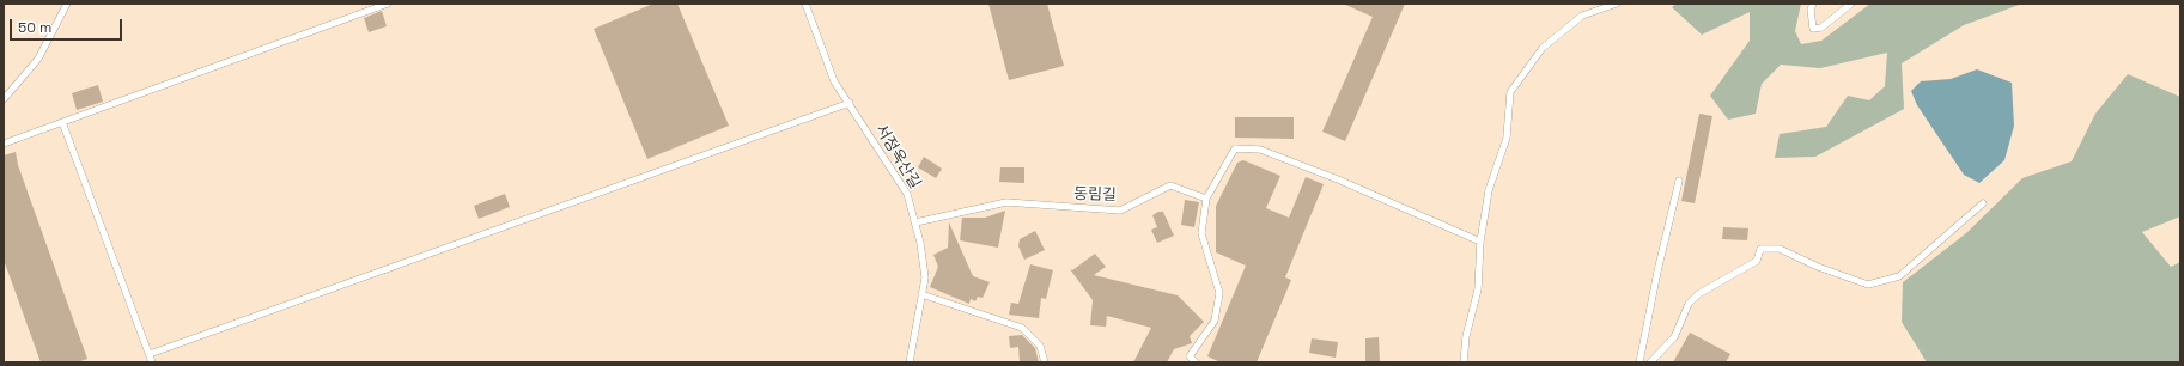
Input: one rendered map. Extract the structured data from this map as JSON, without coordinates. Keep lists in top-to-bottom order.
{
  "streets": {
    "lane": ["서정옥산길", "동림길"]
  },
  "crossings": [
    ["서정옥산길", "동림길"]
  ],
  "scale_bar": "50 m"
}
